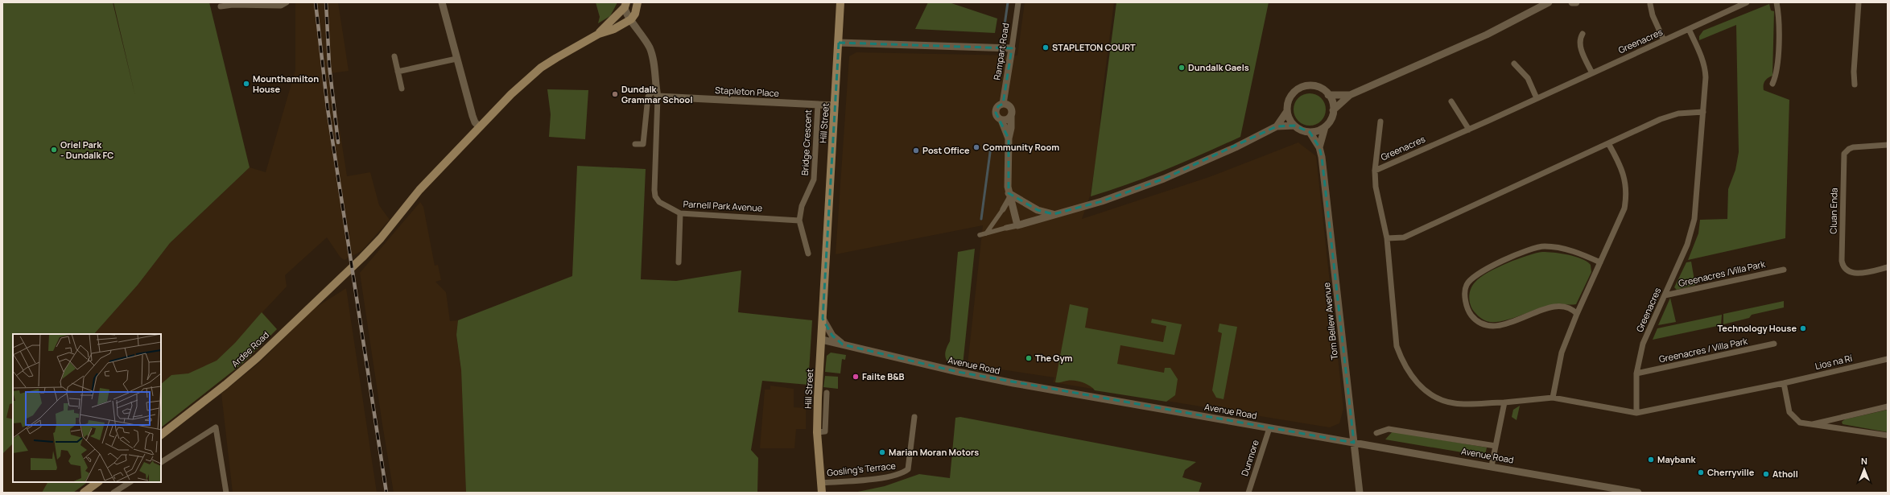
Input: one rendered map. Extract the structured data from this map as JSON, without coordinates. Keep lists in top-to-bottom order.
{
  "streets": {
    "main road": ["Hill Street", "Ardee Road"],
    "street": [
      "Greenacres",
      "Rampart Road",
      "Stapleton Place",
      "Bridge Crescent",
      "Parnell Park Avenue",
      "Cluan Enda",
      "Greenacres /Villa Park",
      "Tom Bellew Avenue",
      "Greenacres / Villa Park",
      "Lios na Rí",
      "Avenue Road",
      "Dunmore",
      "Gosling's Terrace"
    ]
  },
  "crossings": [
    ["Greenacres", "Greenacres /Villa Park"],
    ["Greenacres", "Greenacres / Villa Park"],
    ["Greenacres", "Lios na Rí"],
    ["Stapleton Place", "Hill Street"],
    ["Stapleton Place", "Bridge Crescent"],
    ["Stapleton Place", "Parnell Park Avenue"],
    ["Hill Street", "Avenue Road"],
    ["Hill Street", "Gosling's Terrace"],
    ["Bridge Crescent", "Parnell Park Avenue"],
    ["Tom Bellew Avenue", "Avenue Road"],
    ["Avenue Road", "Dunmore"]
  ],
  "places": [
    "STAPLETON COURT",
    "Dundalk Gaels",
    "Mounthamilton House",
    "Dundalk Grammar School",
    "Community Room",
    "Oriel Park - Dundalk FC",
    "Post Office",
    "Technology House",
    "The Gym",
    "Failte B&B",
    "Marian Moran Motors",
    "Maybank",
    "Cherryville",
    "Atholl"
  ],
  "north": "top"
}
